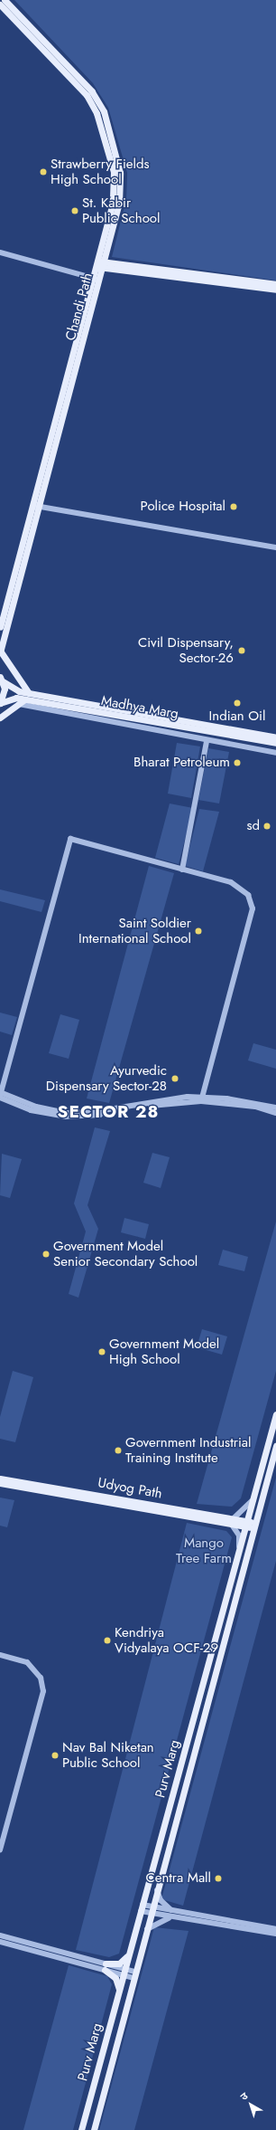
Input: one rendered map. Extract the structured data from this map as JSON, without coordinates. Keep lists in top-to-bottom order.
{
  "streets": {
    "main road": [
      "Chandi Path",
      "Madhya Marg",
      "Udyog Path",
      "Purv Marg"
    ]
  },
  "crossings": [
    ["Udyog Path", "Purv Marg"]
  ],
  "districts": ["SECTOR 28"],
  "parks": ["Mango Tree Farm"],
  "places": [
    "Strawberry Fields High School",
    "St. Kabir Public School",
    "Police Hospital",
    "Civil Dispensary, Sector-26",
    "Indian Oil",
    "Bharat Petroleum",
    "sd",
    "Saint Soldier International School",
    "Ayurvedic Dispensary Sector-28",
    "Government Model Senior Secondary School",
    "Government Model High School",
    "Government Industrial Training Institute",
    "Kendriya Vidyalaya OCF-29",
    "Nav Bal Niketan Public School",
    "Centra Mall"
  ],
  "north": "top left"
}
